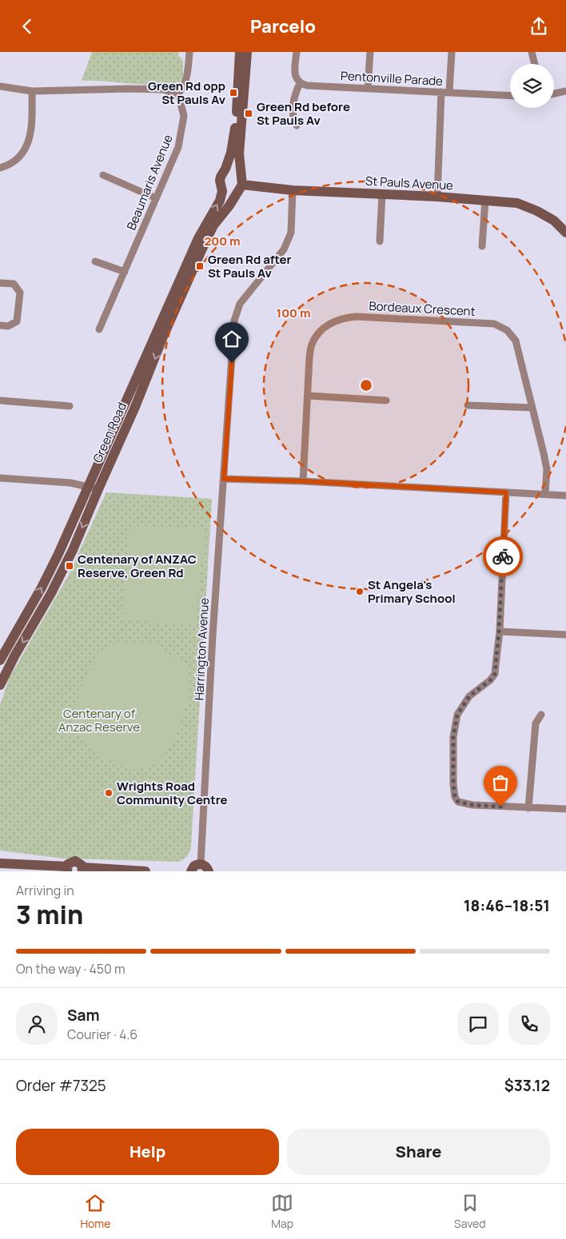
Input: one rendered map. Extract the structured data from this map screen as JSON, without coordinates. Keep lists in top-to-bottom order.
{
  "streets": {
    "main road": ["St Pauls Avenue", "Green Road"],
    "street": [
      "Pentonville Parade",
      "Beaumaris Avenue",
      "Bordeaux Crescent",
      "Harrington Avenue"
    ]
  },
  "crossings": [
    ["St Pauls Avenue", "Green Road"],
    ["St Pauls Avenue", "Harrington Avenue"]
  ],
  "parks": ["Centenary of Anzac Reserve"],
  "places": {
    "transit": [
      "Green Rd opp St Pauls Av",
      "Green Rd before St Pauls Av",
      "Green Rd after St Pauls Av",
      "Centenary of ANZAC Reserve, Green Rd"
    ],
    "other": ["St Angela's Primary School", "Wrights Road Community Centre"]
  },
  "page": {
    "header": "Parcelo",
    "heading": ["3 min", "Arriving in", "18:46–18:51"],
    "panel": [
      "Sam",
      "Courier · 4.6",
      "Order #7325",
      "$33.12"
    ],
    "bar": "On the way · 450 m",
    "buttons": ["Help", "Share"],
    "tabs": ["Home", "Map", "Saved"]
  },
  "rings": ["200 m", "100 m"]
}
